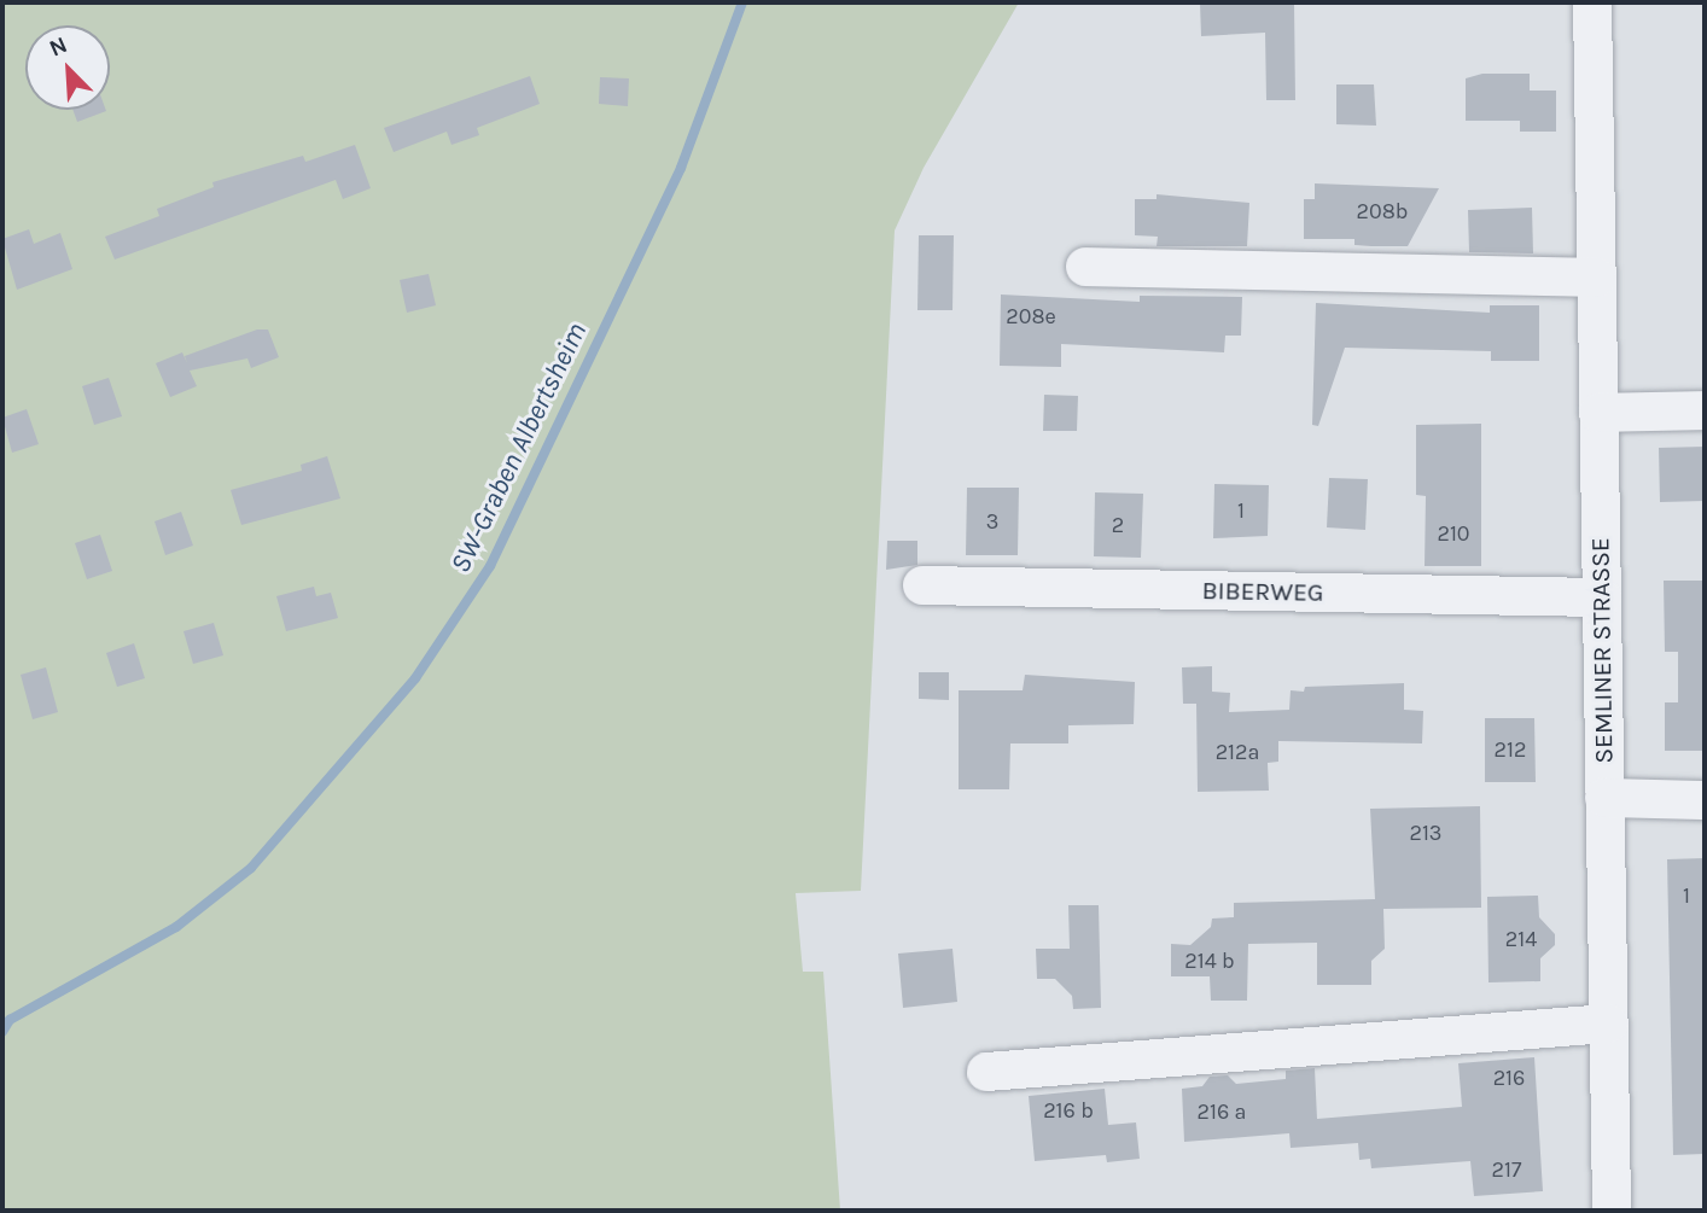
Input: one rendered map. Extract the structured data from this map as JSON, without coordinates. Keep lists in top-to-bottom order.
{
  "streets": {
    "street": ["BIBERWEG", "SEMLINER STRASSE"]
  },
  "crossings": [
    ["BIBERWEG", "SEMLINER STRASSE"]
  ],
  "water": ["SW-Graben Albertsheim"],
  "house_numbers": [
    "208b",
    "208e",
    "1",
    "3",
    "2",
    "210",
    "212",
    "212a",
    "213",
    "1",
    "214",
    "214 b",
    "216",
    "216 b",
    "216 a",
    "217"
  ],
  "north": "top left"
}
